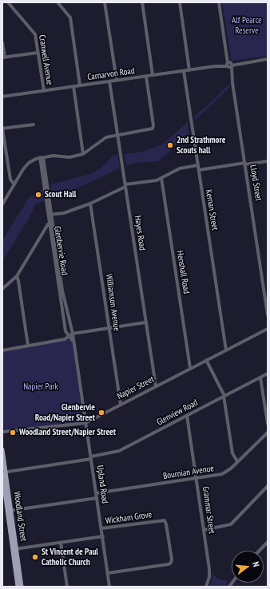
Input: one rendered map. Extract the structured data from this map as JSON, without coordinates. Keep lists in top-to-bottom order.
{
  "streets": {
    "main road": ["Woodland Street"],
    "street": [
      "Cranwell Avenue",
      "Carnarvon Road",
      "Lloyd Street",
      "Kernan Street",
      "Hayes Road",
      "Glenbervie Road",
      "Henshall Road",
      "Williamson Avenue",
      "Napier Street",
      "Glenview Road",
      "Bournian Avenue",
      "Upland Road",
      "Grammar Street",
      "Wickham Grove"
    ]
  },
  "crossings": [
    ["Cranwell Avenue", "Carnarvon Road"],
    ["Carnarvon Road", "Lloyd Street"],
    ["Carnarvon Road", "Kernan Street"],
    ["Carnarvon Road", "Hayes Road"],
    ["Kernan Street", "Napier Street"],
    ["Hayes Road", "Napier Street"],
    ["Glenbervie Road", "Napier Street"],
    ["Glenbervie Road", "Upland Road"],
    ["Henshall Road", "Napier Street"],
    ["Williamson Avenue", "Napier Street"],
    ["Napier Street", "Upland Road"],
    ["Glenview Road", "Upland Road"],
    ["Glenview Road", "Grammar Street"],
    ["Glenview Road", "Woodland Street"],
    ["Bournian Avenue", "Upland Road"],
    ["Bournian Avenue", "Grammar Street"],
    ["Upland Road", "Wickham Grove"]
  ],
  "parks": ["Alf Pearce Reserve", "Napier Park"],
  "places": [
    "2nd Strathmore Scouts hall",
    "Scout Hall",
    "Glenbervie Road/Napier Street",
    "Woodland Street/Napier Street",
    "St Vincent de Paul Catholic Church"
  ],
  "north": "right"
}
